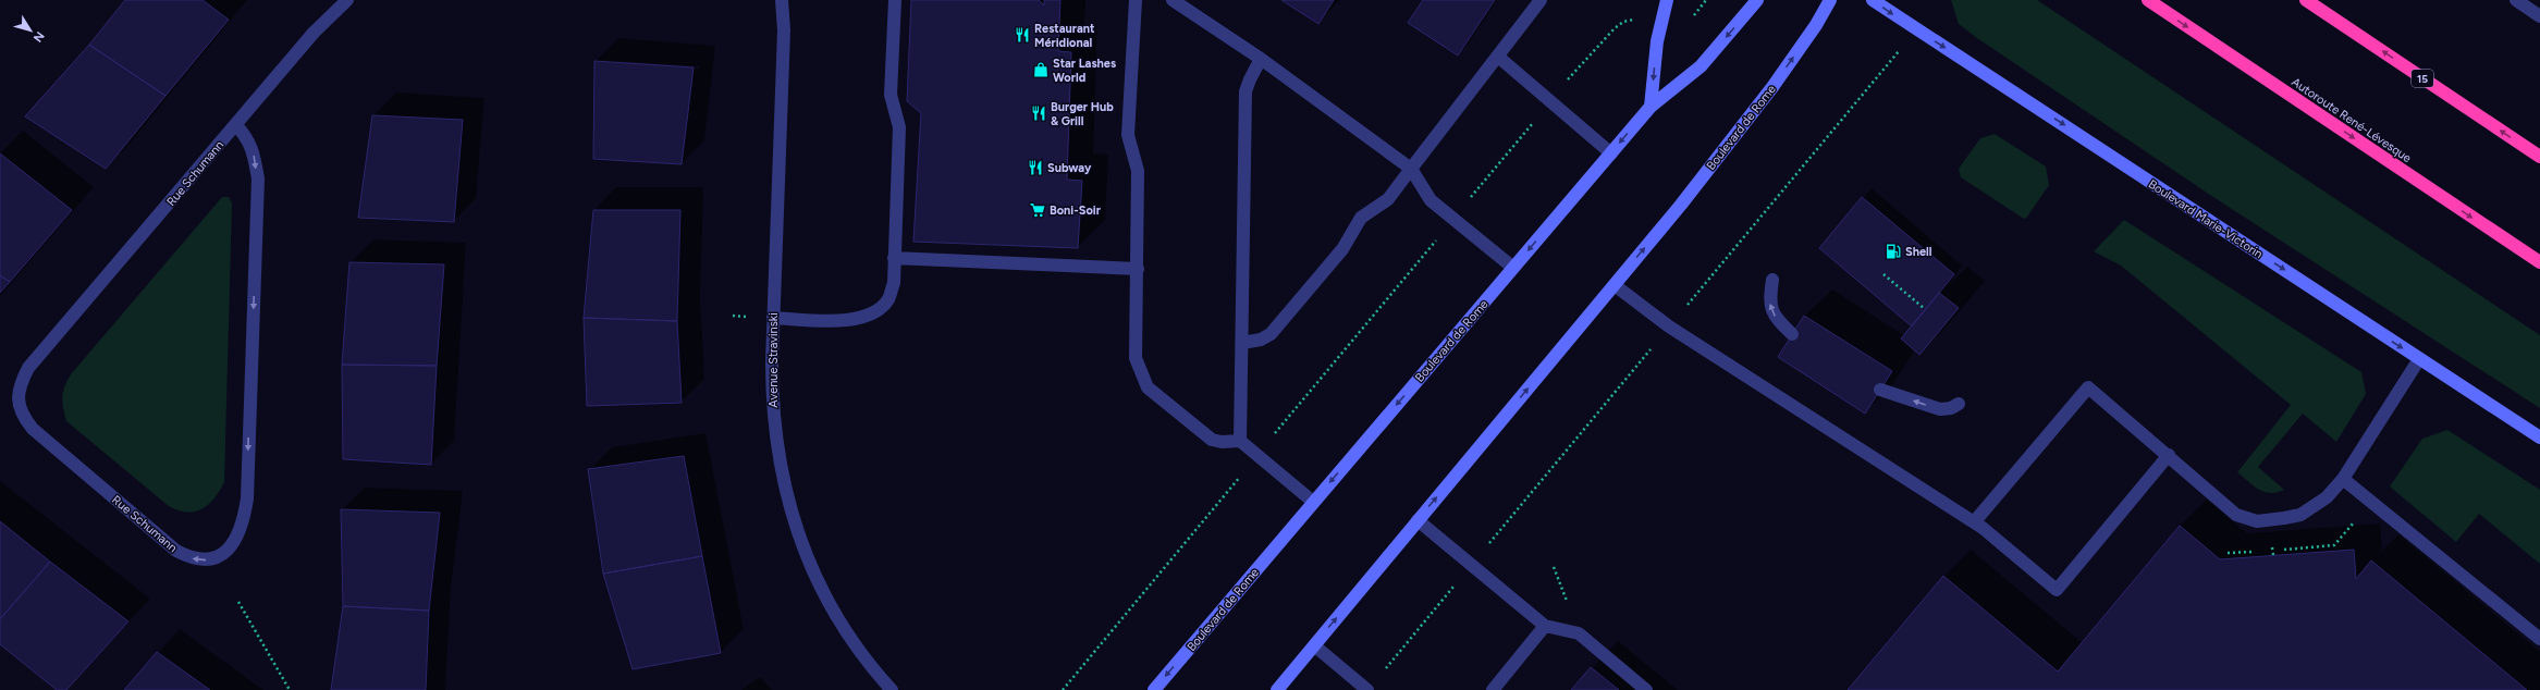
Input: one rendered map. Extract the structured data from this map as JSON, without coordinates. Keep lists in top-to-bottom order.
{
  "streets": {
    "highway": ["15", "Autoroute René-Lévesque"],
    "main road": ["Boulevard de Rome", "Boulevard Marie-Victorin"],
    "street": ["Rue Schumann", "Avenue Stravinski"]
  },
  "one_way": ["Boulevard Marie-Victorin"],
  "places": {
    "restaurant": ["Restaurant Méridional", "Burger Hub & Grill", "Subway"],
    "shop": ["Star Lashes World"],
    "supermarket": ["Boni-Soir"],
    "fuel station": ["Shell"]
  },
  "north": "bottom right"
}
